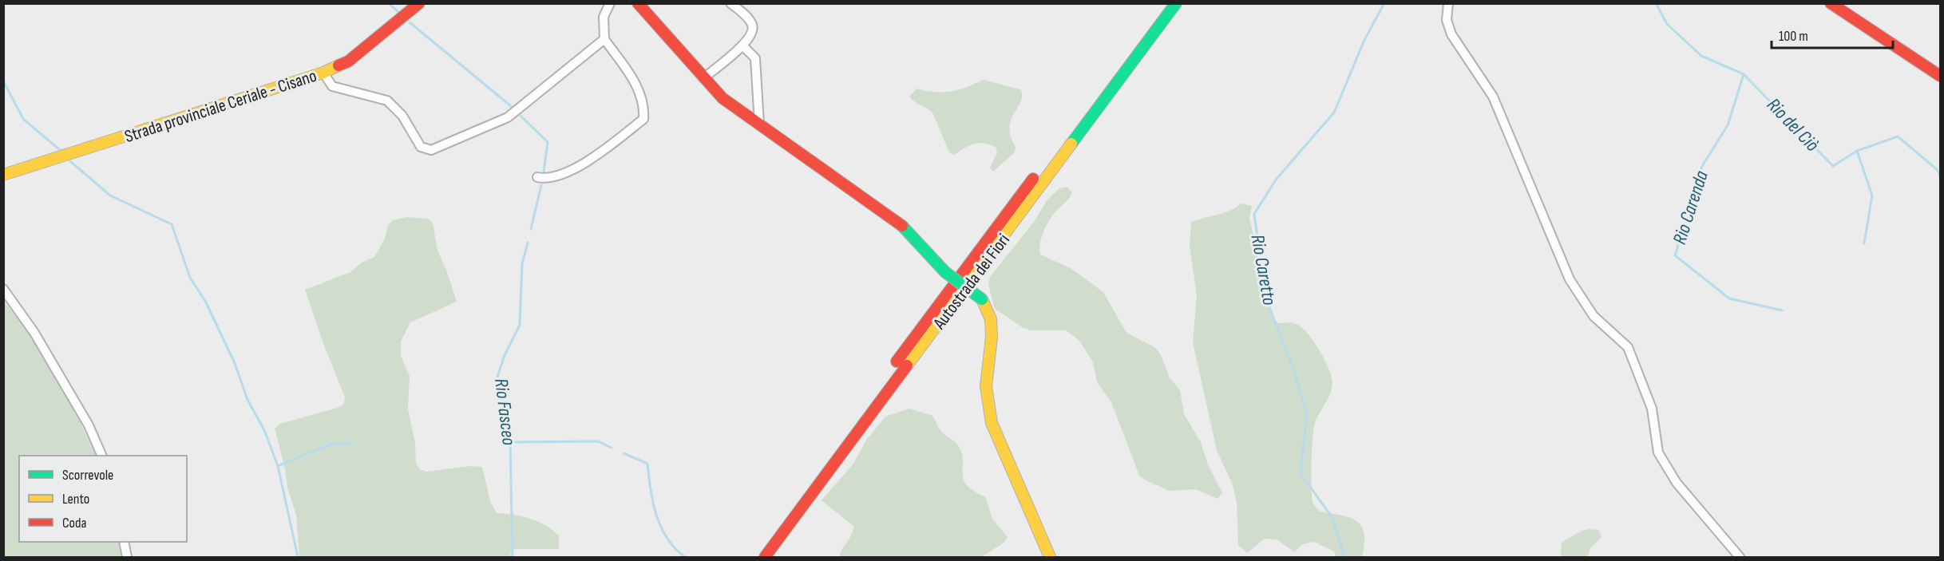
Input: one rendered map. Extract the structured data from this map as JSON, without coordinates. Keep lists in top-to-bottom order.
{
  "streets": {
    "main road": ["Strada provinciale Ceriale - Cisano", "Autostrada dei Fiori"]
  },
  "water": [
    "Rio del Ciò",
    "Rio Carenda",
    "Rio Caretto",
    "Rio Fasceo"
  ],
  "legend": ["Scorrevole", "Lento", "Coda"],
  "scale_bar": "100 m"
}
